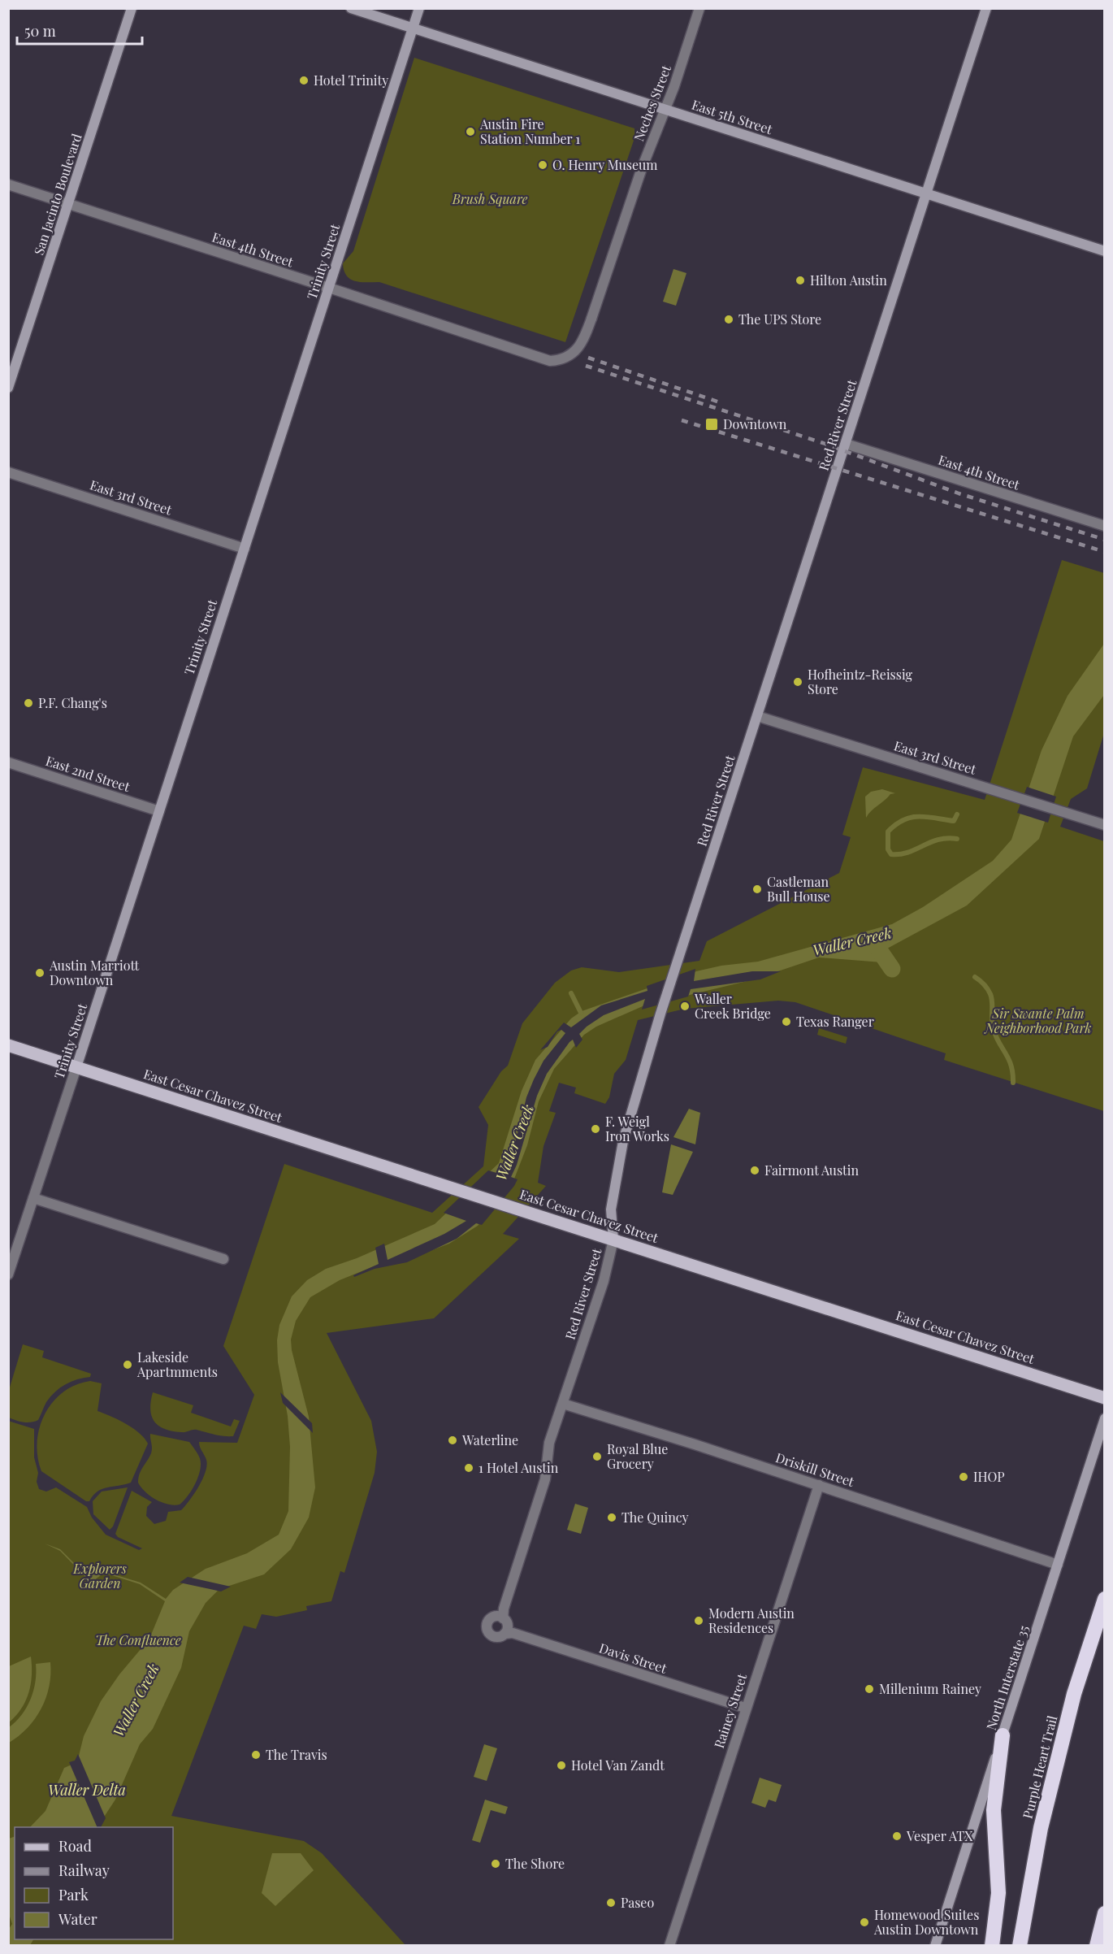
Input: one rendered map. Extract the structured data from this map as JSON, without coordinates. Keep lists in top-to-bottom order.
{
  "streets": {
    "highway": ["Purple Heart Trail"],
    "main road": [
      "East 5th Street",
      "San Jacinto Boulevard",
      "Trinity Street",
      "Red River Street",
      "East Cesar Chavez Street",
      "North Interstate 35"
    ],
    "street": [
      "Neches Street",
      "East 4th Street",
      "East 3rd Street",
      "East 2nd Street",
      "Driskill Street",
      "Davis Street",
      "Rainey Street"
    ]
  },
  "crossings": [
    ["Neches Street", "East 5th Street"],
    ["Neches Street", "East 4th Street"],
    ["East 5th Street", "Trinity Street"],
    ["East 5th Street", "Red River Street"],
    ["San Jacinto Boulevard", "East 4th Street"],
    ["East 4th Street", "Trinity Street"],
    ["East 4th Street", "Red River Street"],
    ["Trinity Street", "East 3rd Street"],
    ["Trinity Street", "East 2nd Street"],
    ["Trinity Street", "East Cesar Chavez Street"],
    ["Red River Street", "East 3rd Street"],
    ["Red River Street", "East Cesar Chavez Street"],
    ["Red River Street", "Driskill Street"],
    ["Red River Street", "Davis Street"],
    ["Driskill Street", "North Interstate 35"],
    ["Driskill Street", "Rainey Street"],
    ["Davis Street", "Rainey Street"]
  ],
  "water": ["Waller Creek", "Waller Delta"],
  "parks": [
    "Brush Square",
    "Sir Swante Palm Neighborhood Park",
    "Explorers Garden",
    "The Confluence"
  ],
  "places": {
    "other": [
      "Hotel Trinity",
      "Austin Fire Station Number 1",
      "O. Henry Museum",
      "Hilton Austin",
      "The UPS Store",
      "Hofheintz-Reissig Store",
      "P.F. Chang's",
      "Castleman Bull House",
      "Austin Marriott Downtown",
      "Waller Creek Bridge",
      "Texas Ranger",
      "F. Weigl Iron Works",
      "Fairmont Austin",
      "Lakeside Apartmments",
      "Waterline",
      "Royal Blue Grocery",
      "1 Hotel Austin",
      "IHOP",
      "The Quincy",
      "Modern Austin Residences",
      "Millenium Rainey",
      "The Travis",
      "Hotel Van Zandt",
      "Vesper ATX",
      "The Shore",
      "Paseo",
      "Homewood Suites Austin Downtown"
    ],
    "transit": ["Downtown"]
  },
  "legend": [
    "Road",
    "Railway",
    "Park",
    "Water"
  ],
  "scale_bar": "50 m"
}
